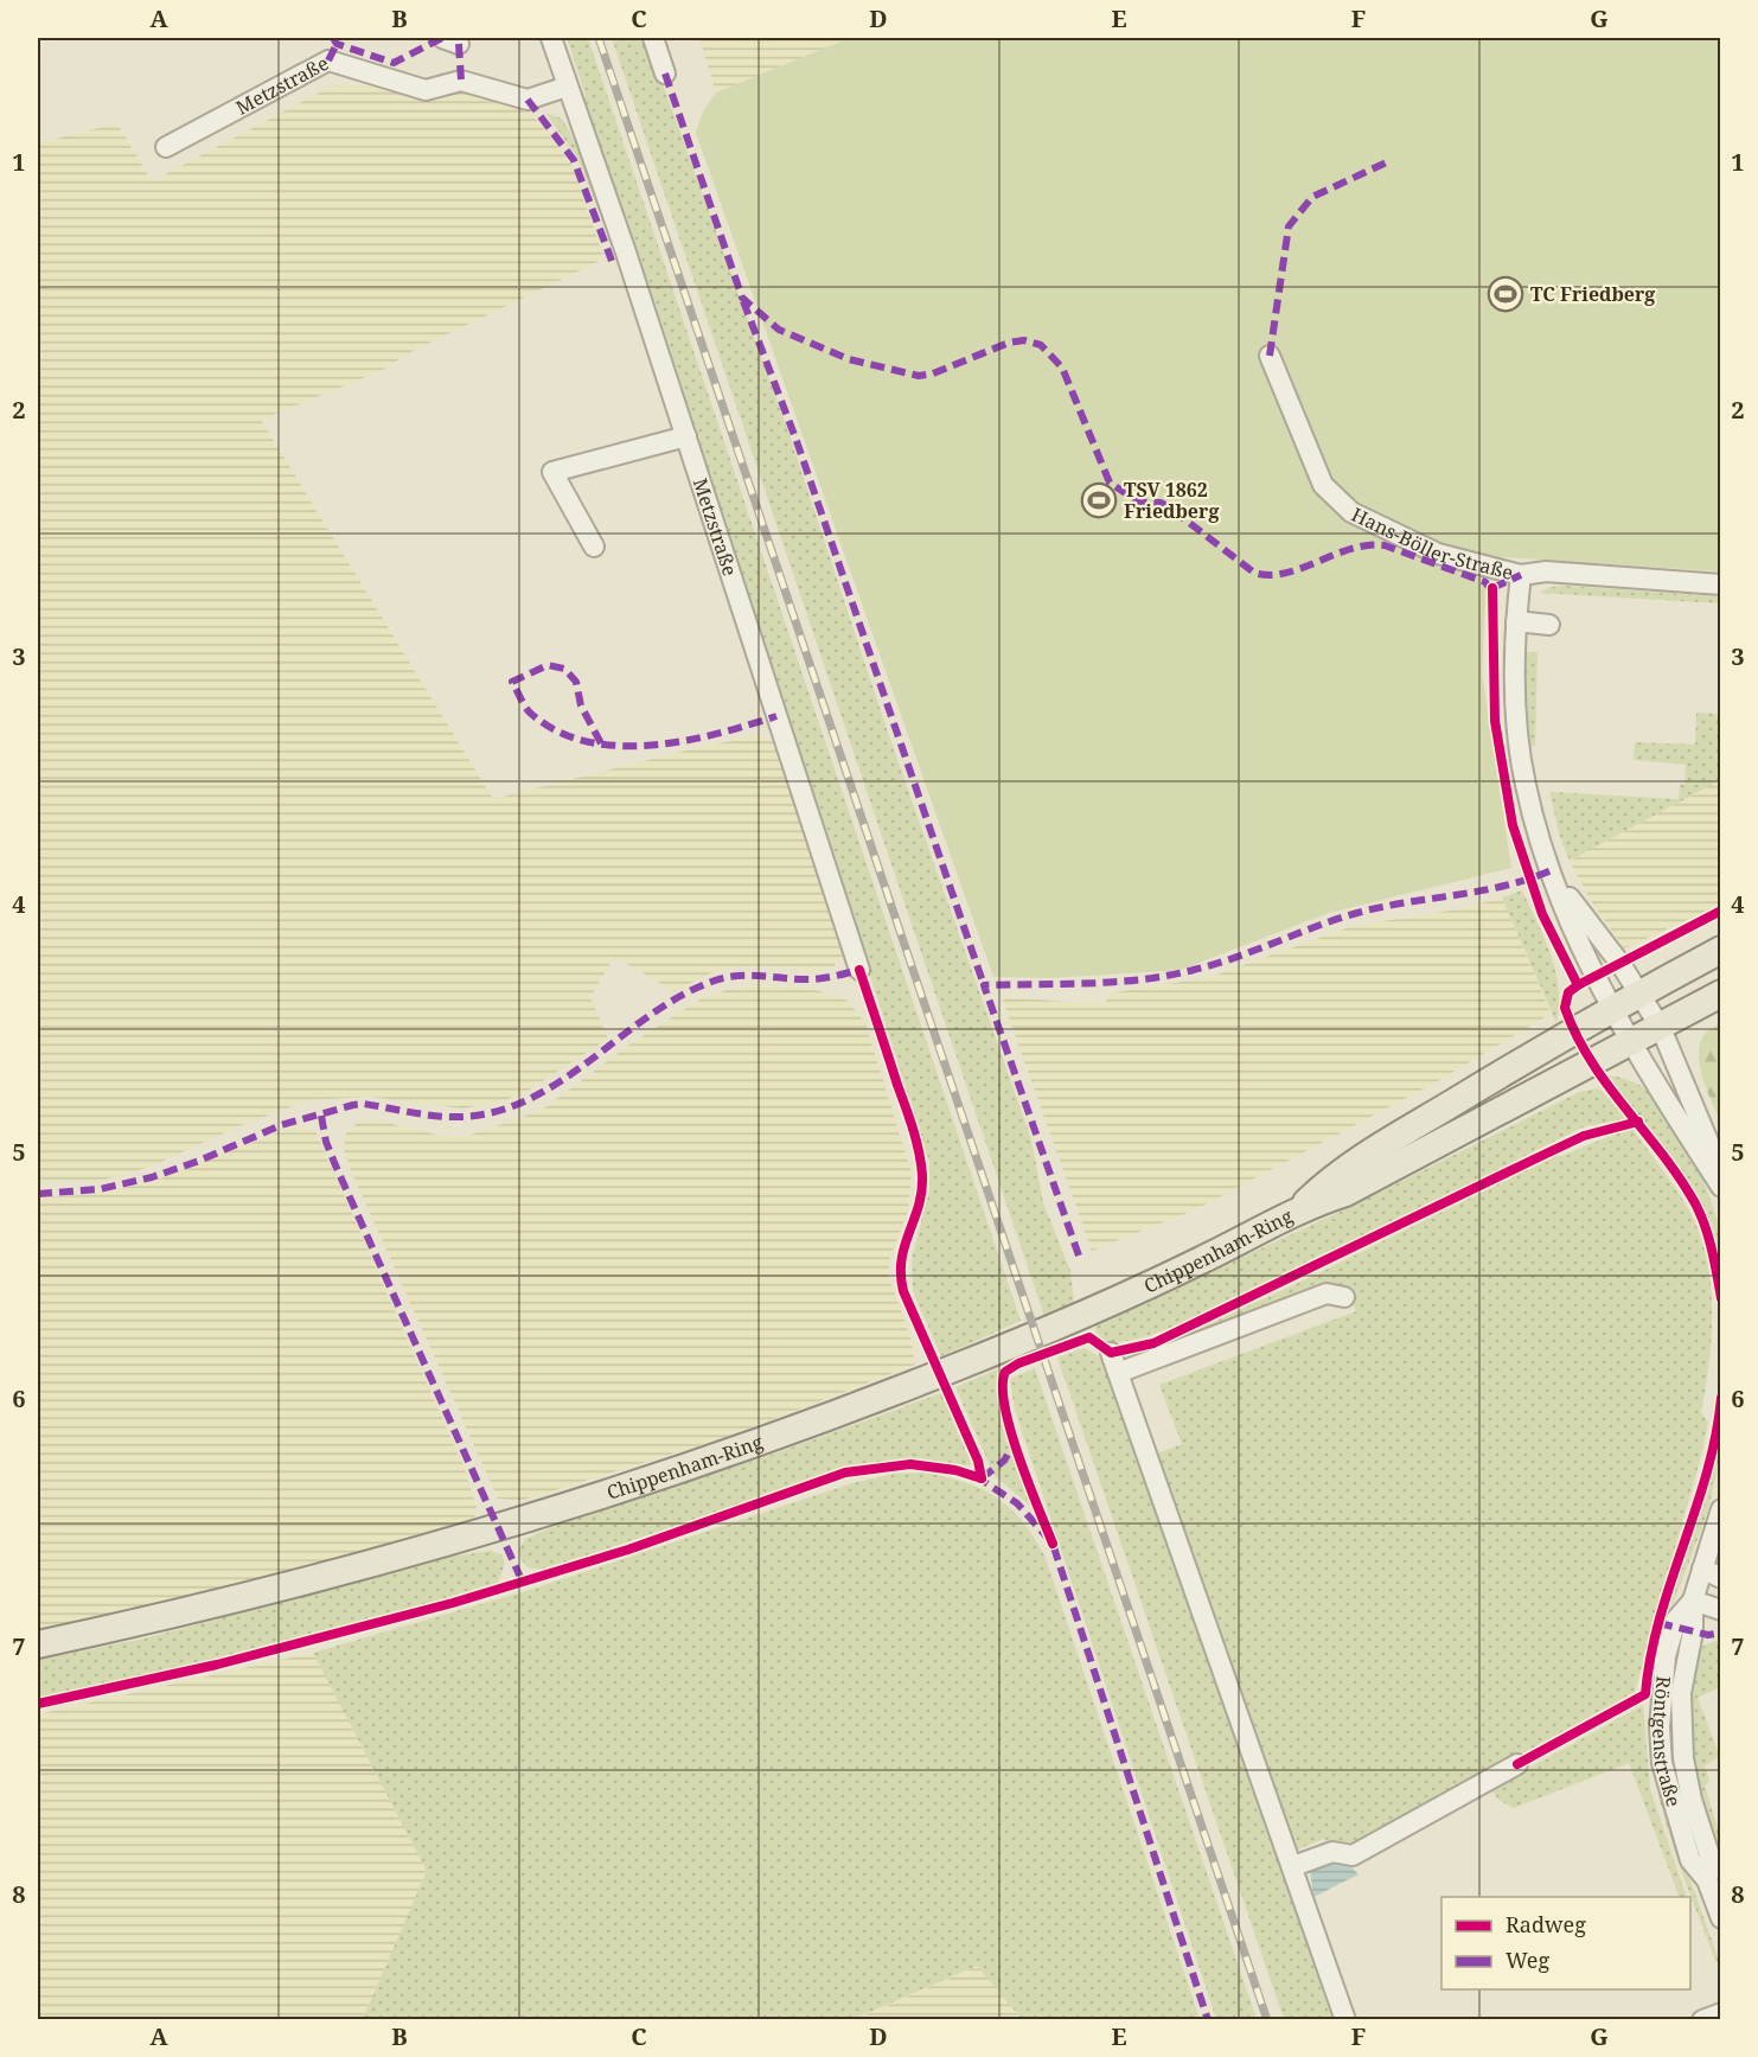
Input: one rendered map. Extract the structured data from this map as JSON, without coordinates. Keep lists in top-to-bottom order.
{
  "streets": {
    "main road": ["Chippenham-Ring"],
    "street": ["Metzstraße", "Hans-Böller-Straße", "Röntgenstraße"]
  },
  "crossings": [
    ["Hans-Böller-Straße", "Chippenham-Ring"]
  ],
  "places": {
    "sports": ["TC Friedberg", "TSV 1862 Friedberg"]
  },
  "legend": ["Radweg", "Weg"],
  "grid": {
    "columns": [
      "A",
      "B",
      "C",
      "D",
      "E",
      "F",
      "G"
    ],
    "rows": [
      "1",
      "2",
      "3",
      "4",
      "5",
      "6",
      "7",
      "8"
    ]
  }
}
